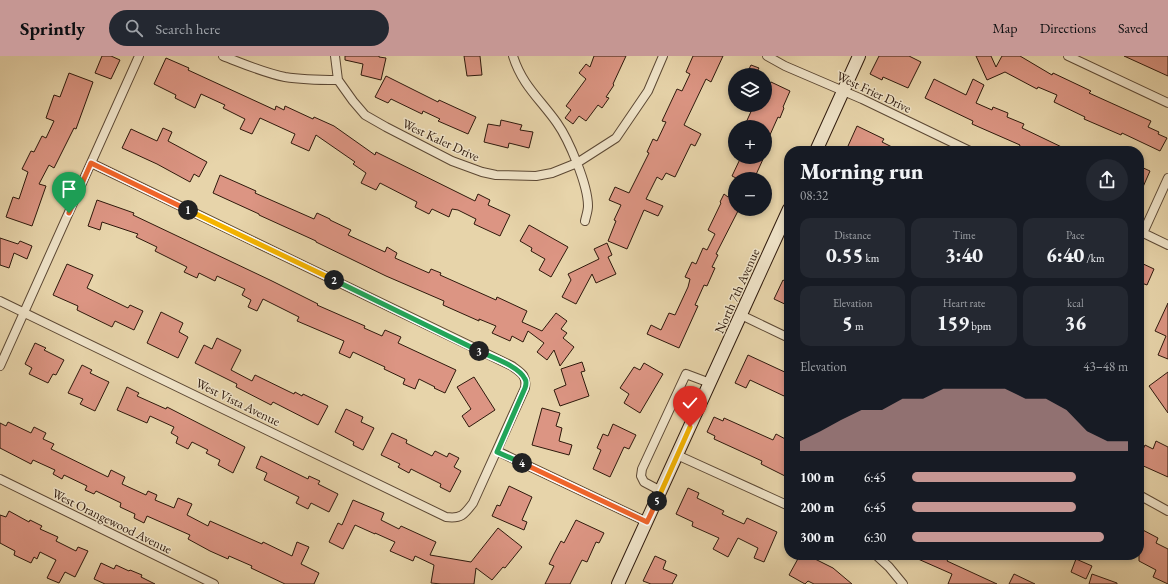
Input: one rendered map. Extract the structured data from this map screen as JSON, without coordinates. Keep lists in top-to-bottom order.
{
  "streets": {
    "main road": ["North 7th Avenue"],
    "street": [
      "West Frier Drive",
      "West Kaler Drive",
      "West Vista Avenue",
      "West Orangewood Avenue"
    ]
  },
  "page": {
    "header": "Sprintly",
    "search": "Search here",
    "nav": ["Map", "Directions", "Saved"],
    "map_buttons": ["+", "−"],
    "heading": ["Morning run", "08:32"],
    "pins": [
      "1",
      "2",
      "3",
      "4",
      "5"
    ],
    "stats": [
      ["Distance", "0.55 km"],
      ["Time", "3:40"],
      ["Pace", "6:40 /km"],
      ["Elevation", "5 m"],
      ["Heart rate", "159 bpm"],
      ["kcal", "36"]
    ],
    "chart": ["Elevation", "43–48 m"],
    "list": [
      {
        "name": "100 m",
        "note": "6:45"
      },
      {
        "name": "200 m",
        "note": "6:45"
      },
      {
        "name": "300 m",
        "note": "6:30"
      }
    ]
  }
}
